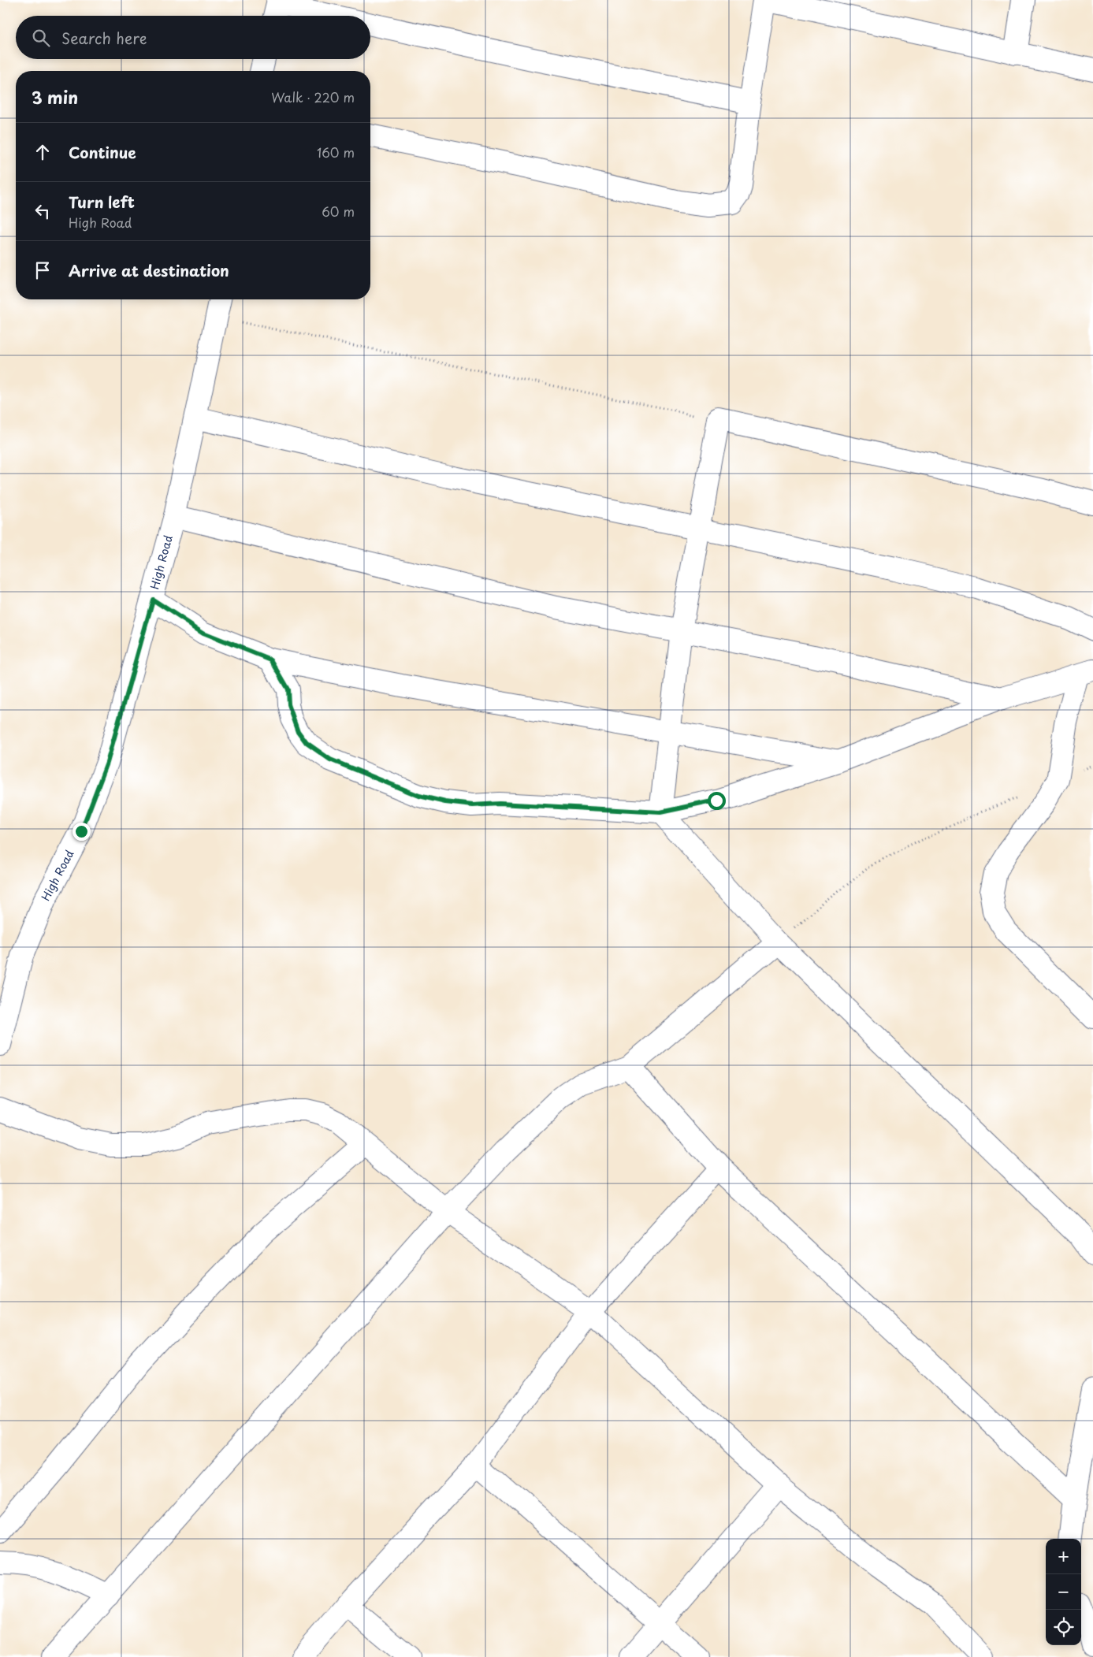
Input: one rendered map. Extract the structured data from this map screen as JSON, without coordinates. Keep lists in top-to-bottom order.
{
  "streets": {
    "street": ["High Road"]
  },
  "page": {
    "search": "Search here",
    "heading": ["3 min", "Walk · 220 m"],
    "list": [
      ["Continue", "160 m"],
      ["Turn left", "High Road", "60 m"],
      "Arrive at destination"
    ],
    "map_buttons": ["+", "−"]
  }
}
